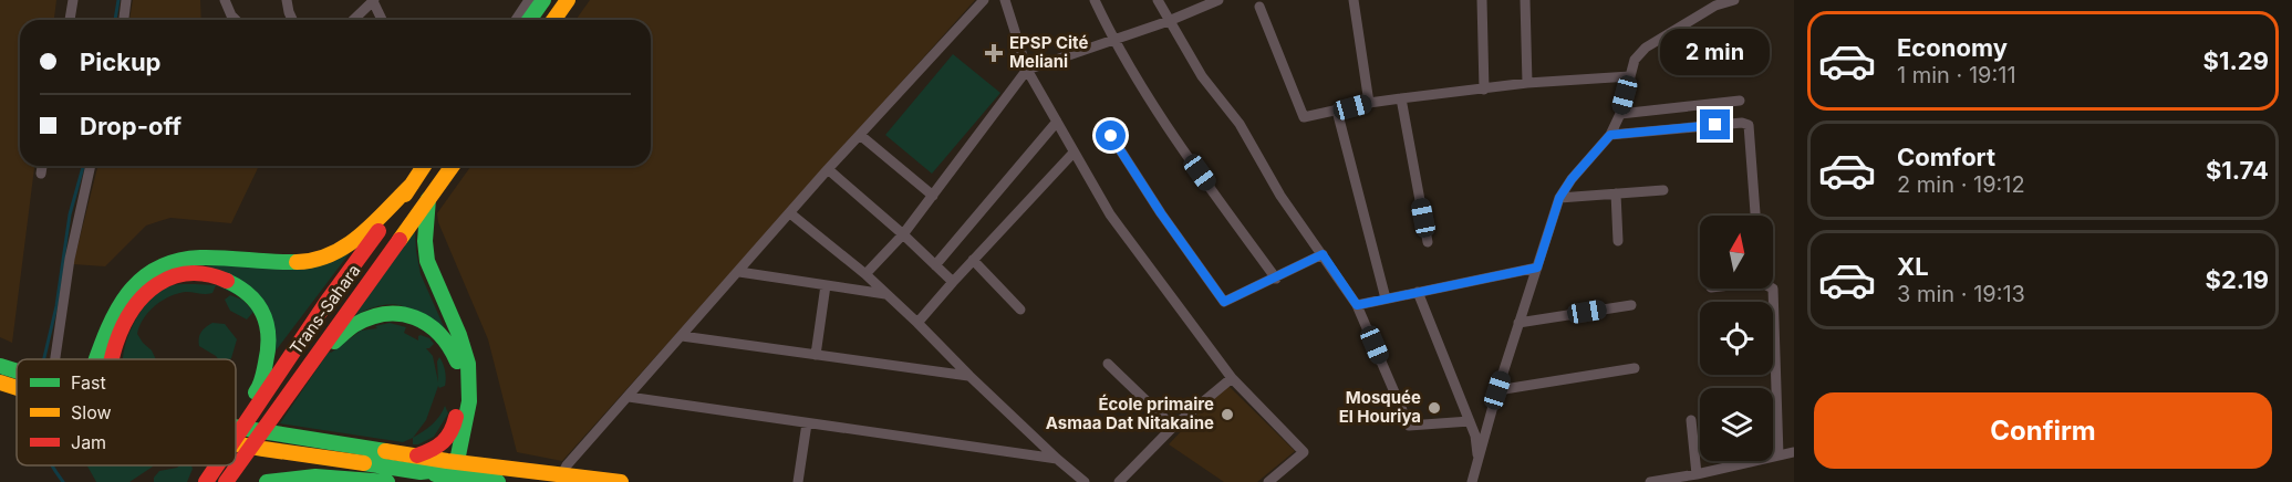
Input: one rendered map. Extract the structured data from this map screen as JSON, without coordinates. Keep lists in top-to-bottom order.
{
  "streets": {
    "highway": ["Trans-Sahara"]
  },
  "places": {
    "health": ["EPSP Cité Meliani"],
    "other": ["Mosquée El Houriya", "École primaire Asmaa Dat Nitakaine"]
  },
  "legend": ["Fast", "Slow", "Jam"],
  "north": "top",
  "page": {
    "list": [
      {
        "name": "Economy",
        "note": "1 min · 19:11",
        "value": "$1.29"
      },
      {
        "name": "Comfort",
        "note": "2 min · 19:12",
        "value": "$1.74"
      },
      {
        "name": "XL",
        "note": "3 min · 19:13",
        "value": "$2.19"
      }
    ],
    "banner": ["Pickup", "Drop-off"],
    "bubble": "2 min",
    "buttons": "Confirm"
  }
}
